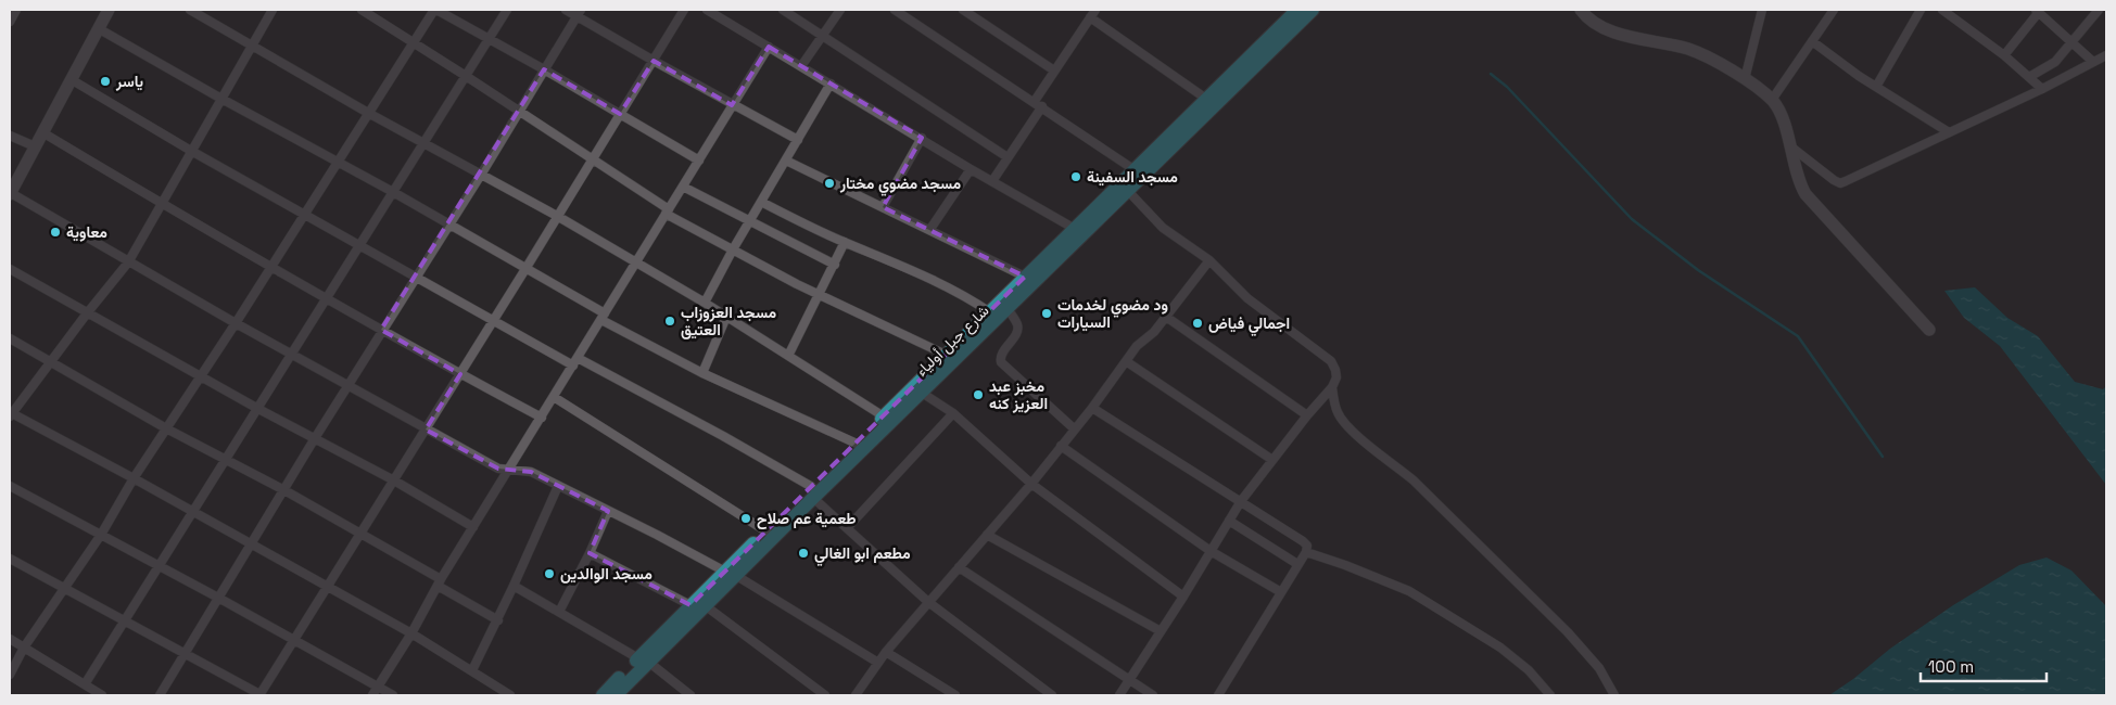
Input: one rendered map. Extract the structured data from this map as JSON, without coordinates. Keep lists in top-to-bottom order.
{
  "streets": {
    "main road": ["شارع جبل أولياء"]
  },
  "places": [
    "ياسر",
    "مسجد السفينة",
    "مسجد مضوي مختار",
    "معاوية",
    "ود مضوي لخدمات السيارات",
    "مسجد العزوزاب العتيق",
    "اجمالي فياض",
    "مخبز عبد العزيز كنه",
    "طعمية عم صلاح",
    "مطعم ابو الغالي",
    "مسجد الوالدين"
  ],
  "scale_bar": "100 m"
}
